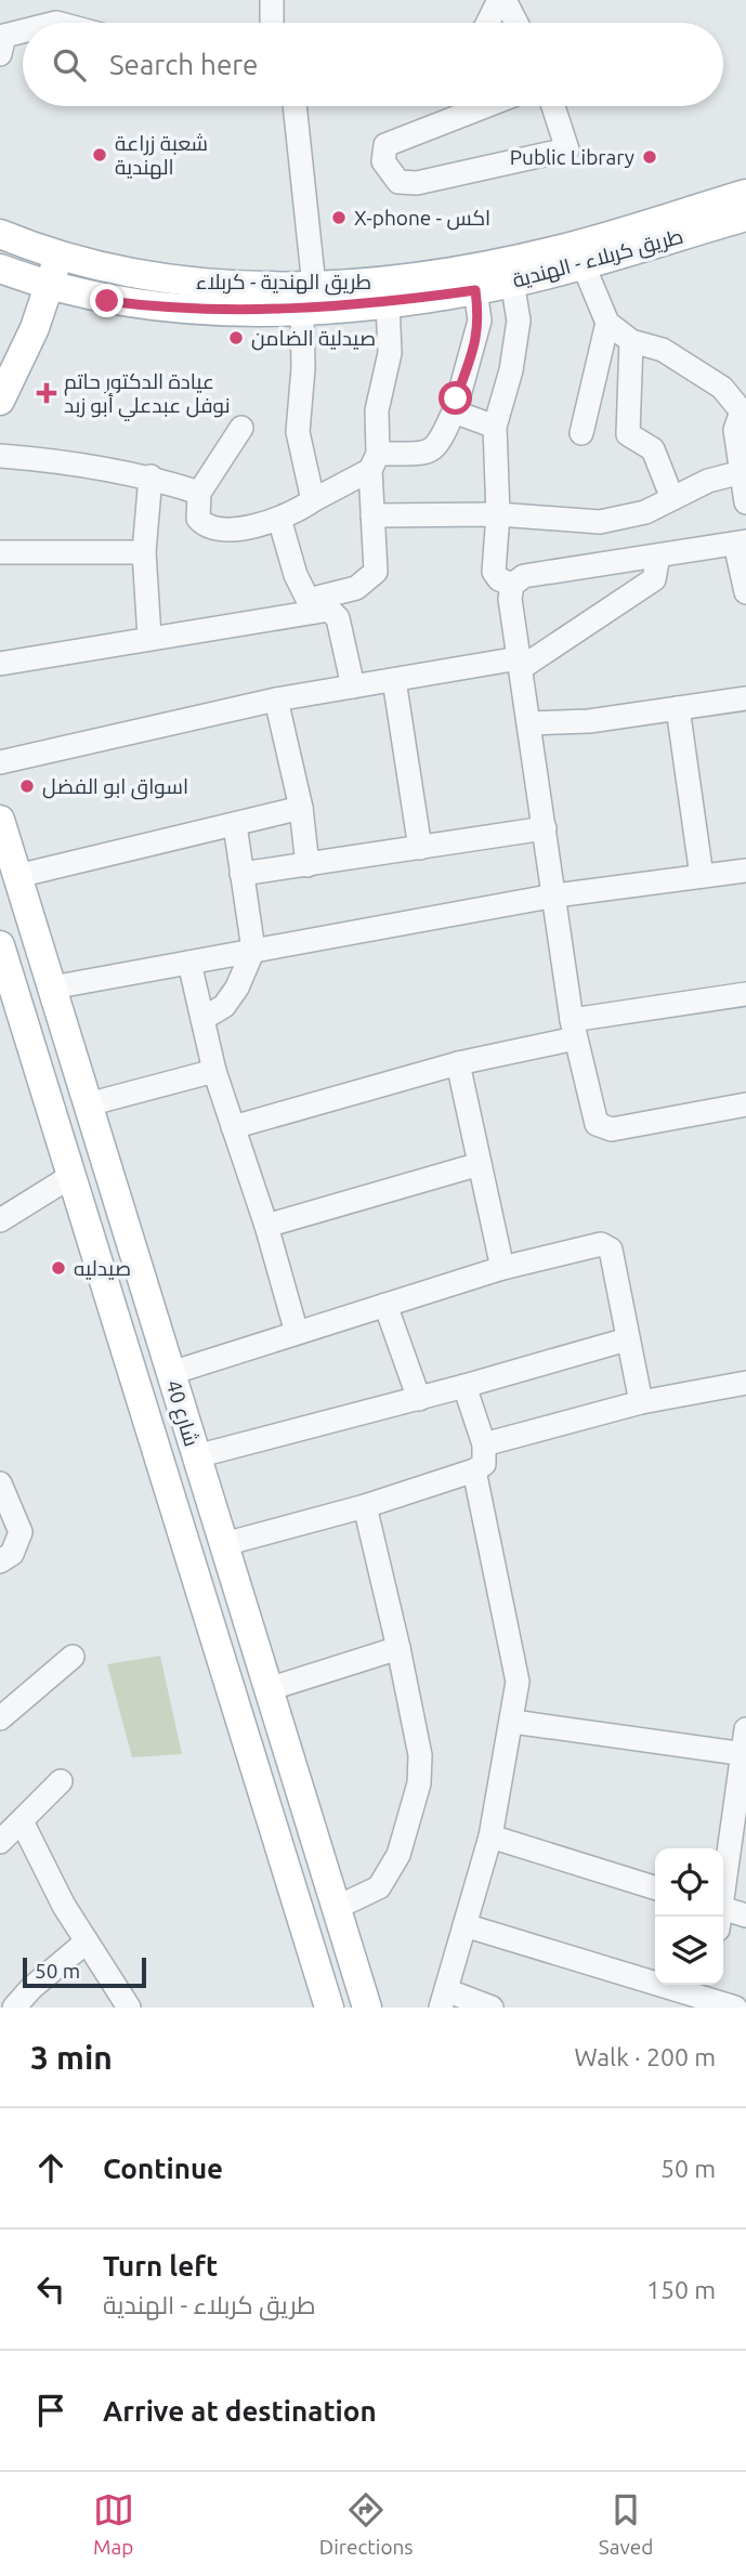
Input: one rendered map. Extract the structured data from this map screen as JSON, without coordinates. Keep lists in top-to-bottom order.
{
  "streets": {
    "main road": ["طريق كربلاء - الهندية", "طريق الهندية - كربلاء", "شارع 40"]
  },
  "crossings": [
    ["طريق كربلاء - الهندية", "طريق الهندية - كربلاء"]
  ],
  "places": {
    "other": [
      "شعبة زراعة الهندية",
      "Public Library",
      "X-phone - اكس",
      "صيدلية الضامن",
      "اسواق ابو الفضل",
      "صيدليه"
    ],
    "health": ["عيادة الدكتور حاتم نوفل عبدعلي أبو زبد"]
  },
  "scale_bar": "50 m",
  "page": {
    "search": "Search here",
    "scale": "50 m",
    "heading": ["3 min", "Walk · 200 m"],
    "list": [
      ["Continue", "50 m"],
      ["Turn left", "طريق كربلاء - الهندية", "150 m"],
      "Arrive at destination"
    ],
    "nav": ["Map", "Directions", "Saved"]
  }
}
